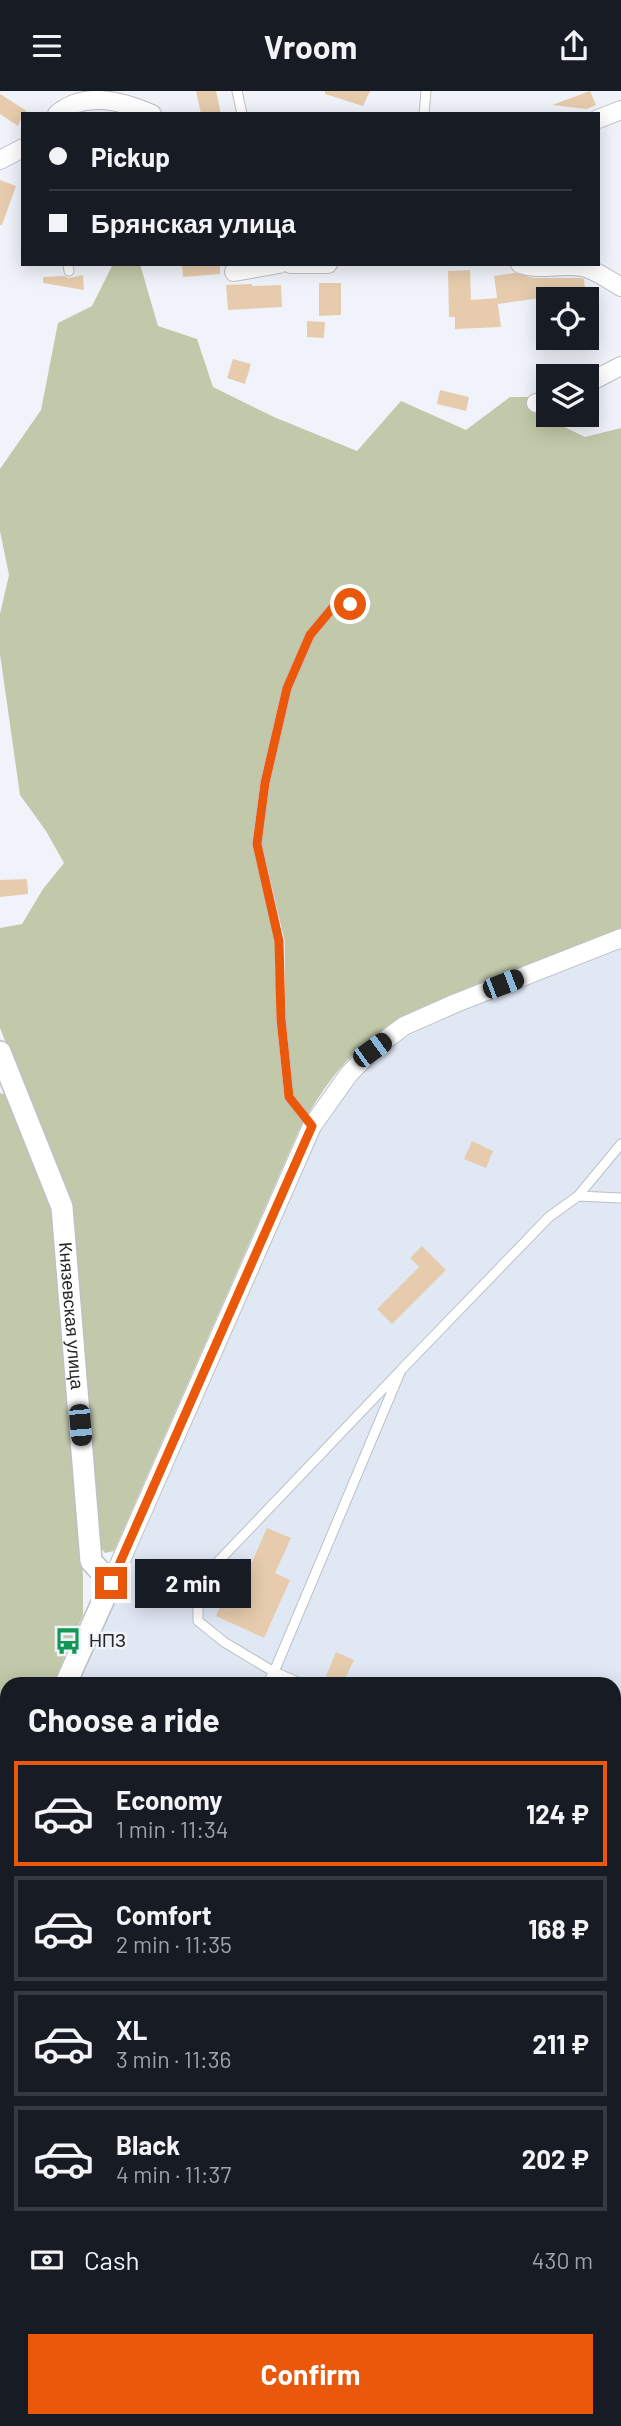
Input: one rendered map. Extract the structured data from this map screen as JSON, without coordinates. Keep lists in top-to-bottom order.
{
  "streets": {
    "street": ["Князевская улица"]
  },
  "places": {
    "bus stop": ["НПЗ"]
  },
  "page": {
    "header": "Vroom",
    "banner": ["Pickup", "Брянская улица"],
    "bubble": "2 min",
    "heading": "Choose a ride",
    "list": [
      {
        "name": "Economy",
        "note": "1 min · 11:34",
        "value": "124 ₽"
      },
      {
        "name": "Comfort",
        "note": "2 min · 11:35",
        "value": "168 ₽"
      },
      {
        "name": "XL",
        "note": "3 min · 11:36",
        "value": "211 ₽"
      },
      {
        "name": "Black",
        "note": "4 min · 11:37",
        "value": "202 ₽"
      }
    ],
    "pay": ["Cash", "430 m"],
    "buttons": "Confirm"
  }
}
